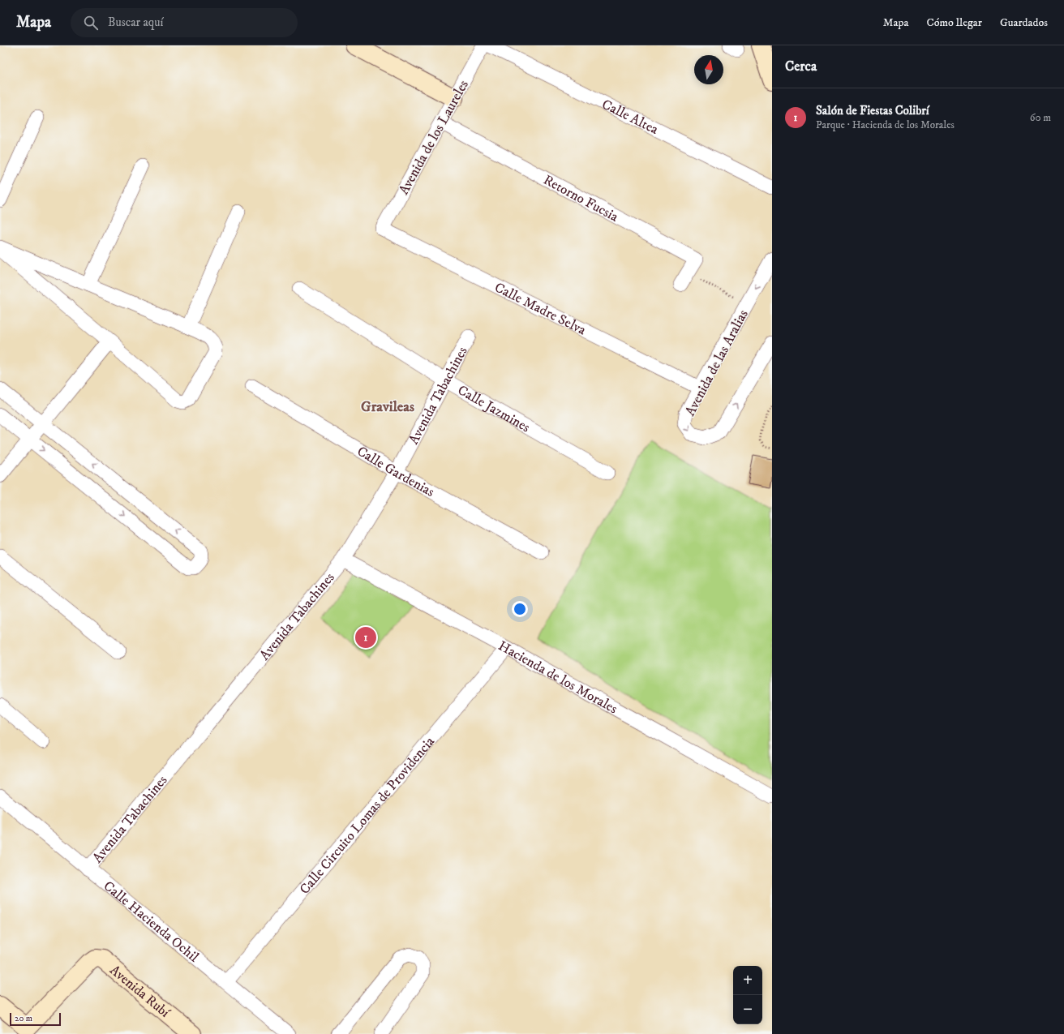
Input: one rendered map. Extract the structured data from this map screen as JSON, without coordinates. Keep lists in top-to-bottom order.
{
  "streets": {
    "street": [
      "Calle Altea",
      "Avenida de los Laureles",
      "Retorno Fucsia",
      "Calle Madre Selva",
      "Avenida de las Aralias",
      "Avenida Tabachines",
      "Calle Jazmines",
      "Calle Gardenias",
      "Hacienda de los Morales",
      "Calle Circuito Lomas de Providencia",
      "Calle Hacienda Ochil",
      "Avenida Rubí"
    ]
  },
  "crossings": [
    ["Avenida de los Laureles", "Retorno Fucsia"],
    ["Avenida de los Laureles", "Calle Madre Selva"],
    ["Calle Madre Selva", "Avenida de las Aralias"],
    ["Avenida Tabachines", "Calle Jazmines"],
    ["Avenida Tabachines", "Calle Gardenias"],
    ["Avenida Tabachines", "Hacienda de los Morales"],
    ["Avenida Tabachines", "Calle Hacienda Ochil"],
    ["Hacienda de los Morales", "Calle Circuito Lomas de Providencia"],
    ["Calle Circuito Lomas de Providencia", "Calle Hacienda Ochil"]
  ],
  "districts": ["Gravileas"],
  "scale_bar": "20 m",
  "north": "top",
  "page": {
    "header": "Mapa",
    "search": "Buscar aquí",
    "nav": ["Mapa", "Cómo llegar", "Guardados"],
    "heading": "Cerca",
    "list": [
      {
        "mark": "1",
        "name": "Salón de Fiestas Colibrí",
        "note": "Parque · Hacienda de los Morales",
        "value": "60 m"
      }
    ],
    "pins": "1",
    "map_buttons": ["+", "−"],
    "scale": "20 m"
  }
}
